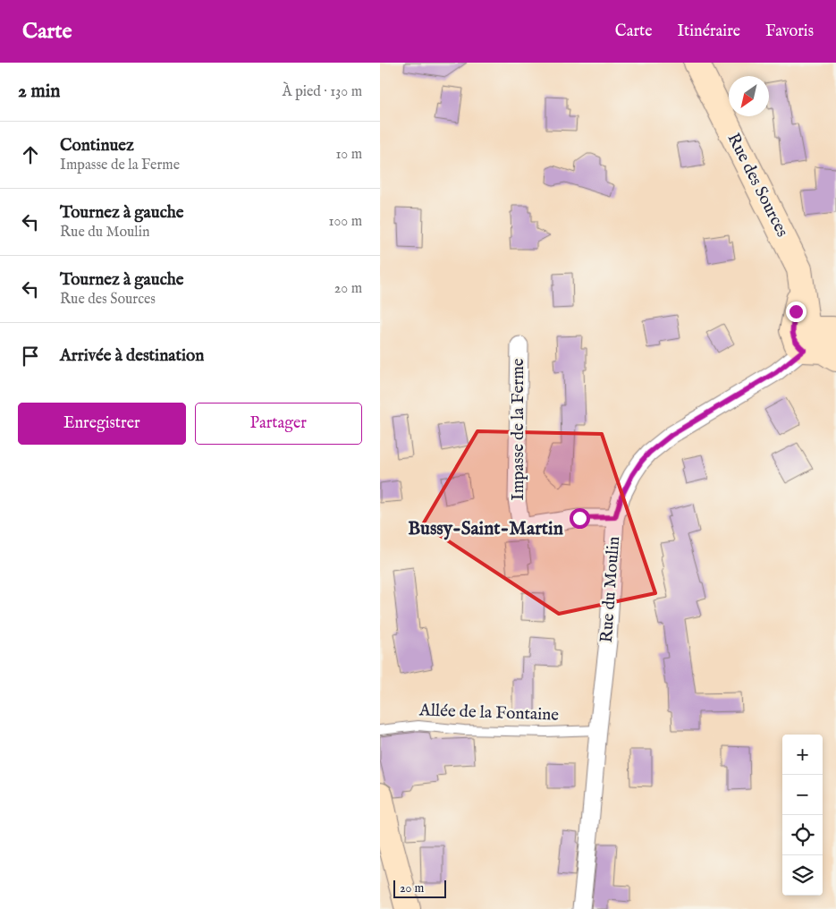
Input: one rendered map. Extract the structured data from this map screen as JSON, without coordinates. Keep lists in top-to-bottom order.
{
  "streets": {
    "street": ["Rue des Sources", "Impasse de la Ferme", "Rue du Moulin"],
    "lane": ["Allée de la Fontaine"]
  },
  "crossings": [
    ["Rue des Sources", "Rue du Moulin"],
    ["Impasse de la Ferme", "Rue du Moulin"],
    ["Rue du Moulin", "Allée de la Fontaine"]
  ],
  "districts": ["Bussy-Saint-Martin"],
  "scale_bar": "20 m",
  "north": "bottom left",
  "page": {
    "header": "Carte",
    "nav": ["Carte", "Itinéraire", "Favoris"],
    "heading": ["2 min", "À pied · 130 m"],
    "list": [
      ["Continuez", "Impasse de la Ferme", "10 m"],
      ["Tournez à gauche", "Rue du Moulin", "100 m"],
      ["Tournez à gauche", "Rue des Sources", "20 m"],
      "Arrivée à destination"
    ],
    "buttons": ["Enregistrer", "Partager"],
    "map_buttons": ["+", "−"],
    "scale": "20 m"
  }
}
